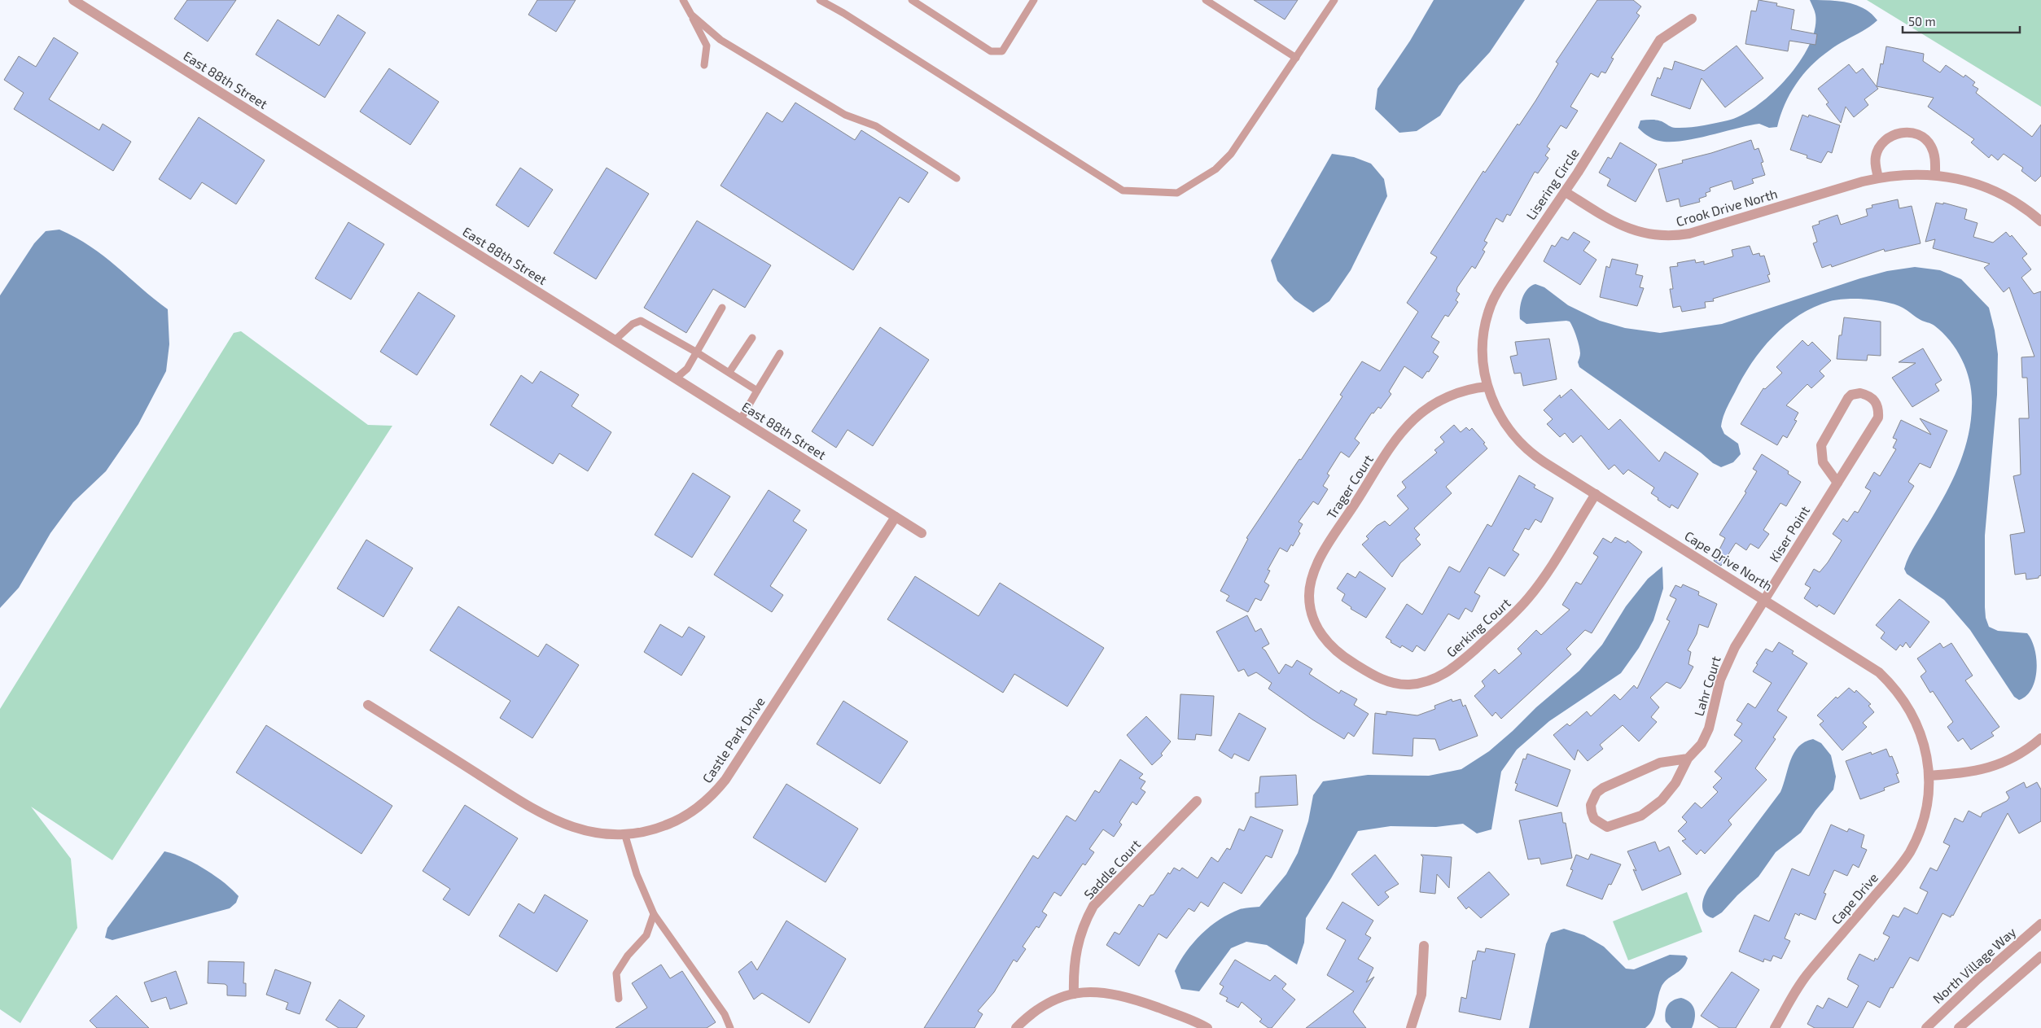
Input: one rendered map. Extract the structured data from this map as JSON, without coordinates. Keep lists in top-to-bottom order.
{
  "streets": {
    "street": [
      "East 88th Street",
      "Lisering Circle",
      "Crook Drive North",
      "Trager Court",
      "Kiser Point",
      "Cape Drive North",
      "Gerking Court",
      "Lahr Court",
      "Castle Park Drive",
      "Saddle Court",
      "Cape Drive",
      "North Village Way"
    ]
  },
  "crossings": [
    ["East 88th Street", "Castle Park Drive"],
    ["Lisering Circle", "Crook Drive North"],
    ["Lisering Circle", "Trager Court"],
    ["Lisering Circle", "Cape Drive North"],
    ["Trager Court", "Cape Drive North"],
    ["Trager Court", "Gerking Court"],
    ["Kiser Point", "Cape Drive North"],
    ["Kiser Point", "Lahr Court"],
    ["Cape Drive North", "Gerking Court"],
    ["Cape Drive North", "Lahr Court"],
    ["Cape Drive North", "Cape Drive"]
  ],
  "scale_bar": "50 m"
}
